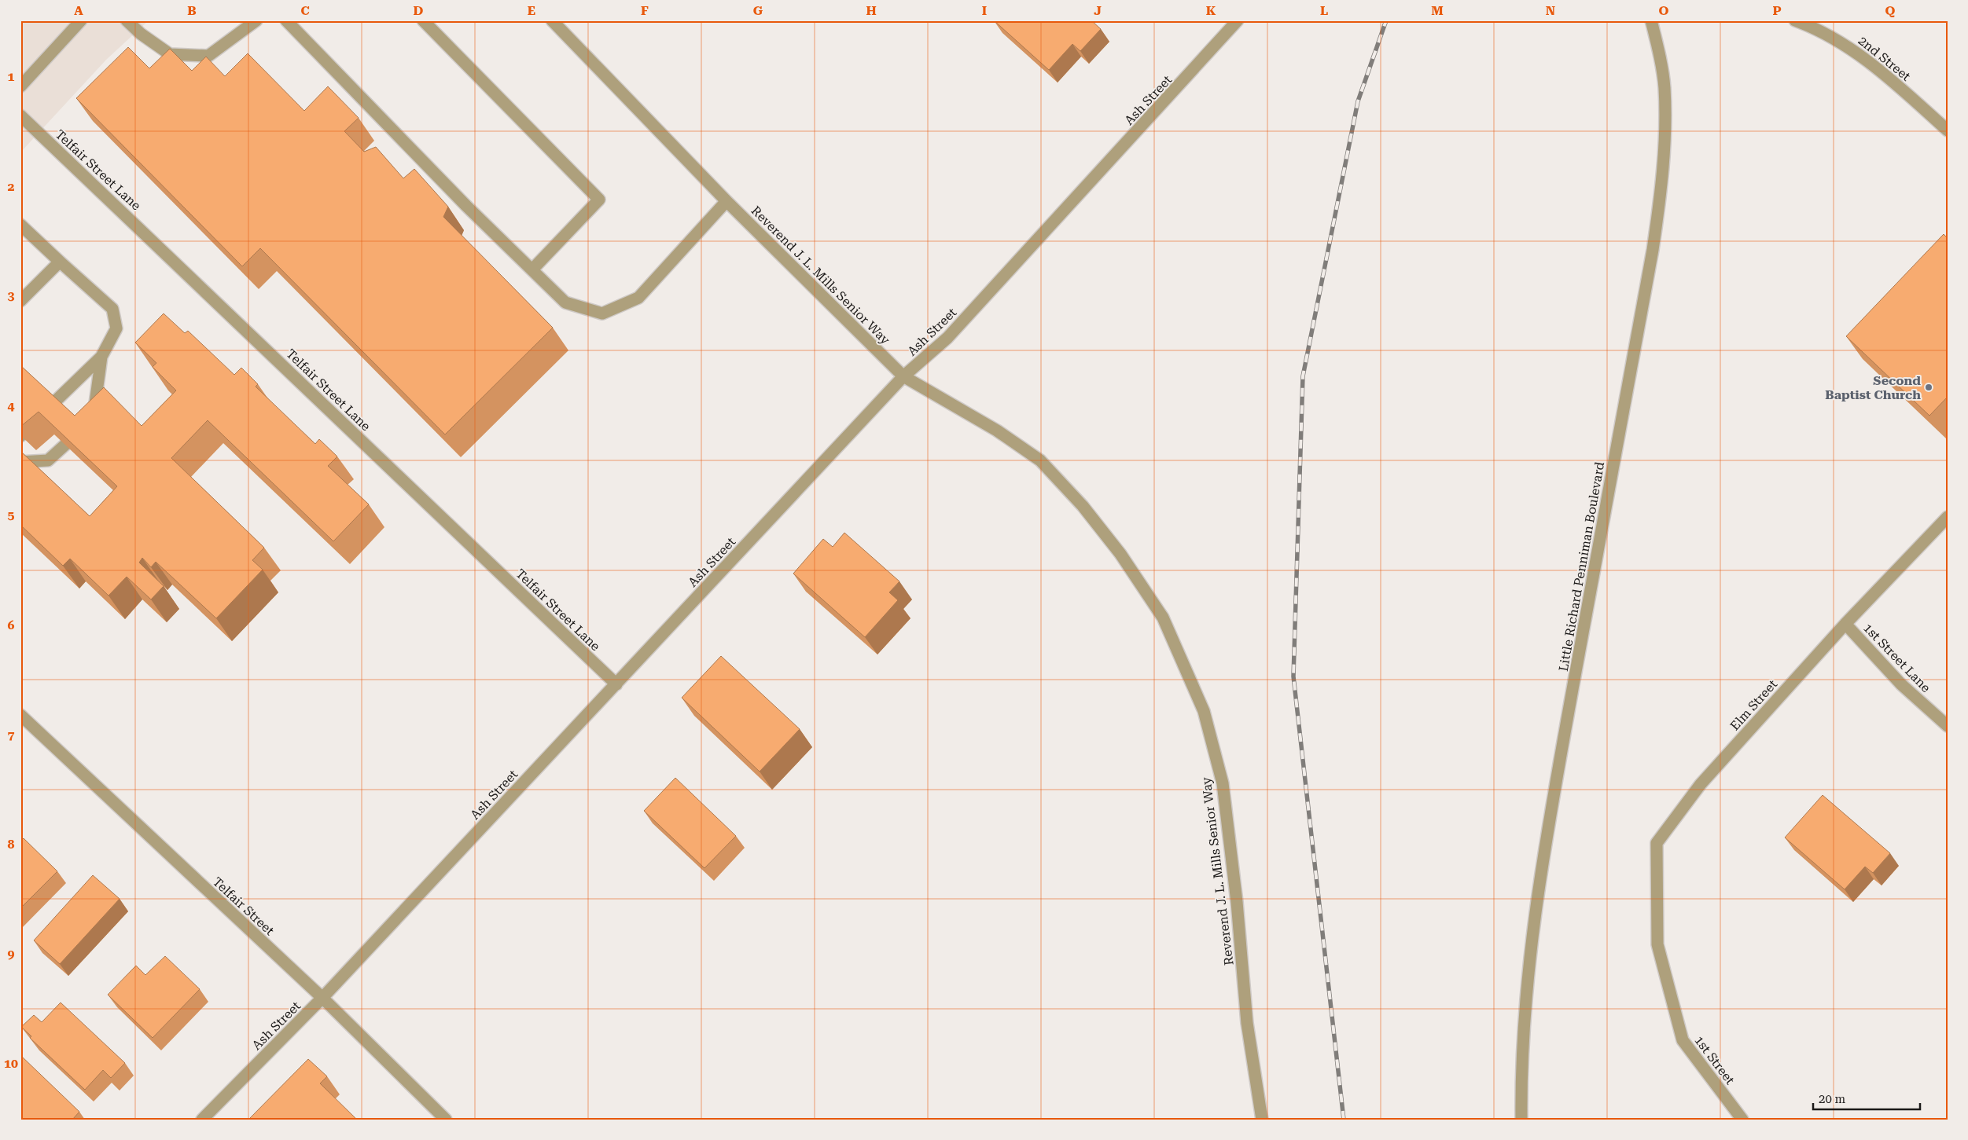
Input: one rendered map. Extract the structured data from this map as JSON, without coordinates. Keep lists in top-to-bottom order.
{
  "streets": {
    "street": [
      "2nd Street",
      "Ash Street",
      "Telfair Street Lane",
      "Reverend J. L. Mills Senior Way",
      "Little Richard Penniman Boulevard",
      "1st Street Lane",
      "Elm Street",
      "Telfair Street",
      "1st Street"
    ]
  },
  "crossings": [
    ["Ash Street", "Telfair Street Lane"],
    ["Ash Street", "Reverend J. L. Mills Senior Way"],
    ["Ash Street", "Telfair Street"],
    ["1st Street Lane", "Elm Street"],
    ["Elm Street", "1st Street"]
  ],
  "places": ["Second Baptist Church"],
  "scale_bar": "20 m",
  "grid": {
    "columns": [
      "A",
      "B",
      "C",
      "D",
      "E",
      "F",
      "G",
      "H",
      "I",
      "J",
      "K",
      "L",
      "M",
      "N",
      "O",
      "P",
      "Q"
    ],
    "rows": [
      "1",
      "2",
      "3",
      "4",
      "5",
      "6",
      "7",
      "8",
      "9",
      "10"
    ]
  }
}
